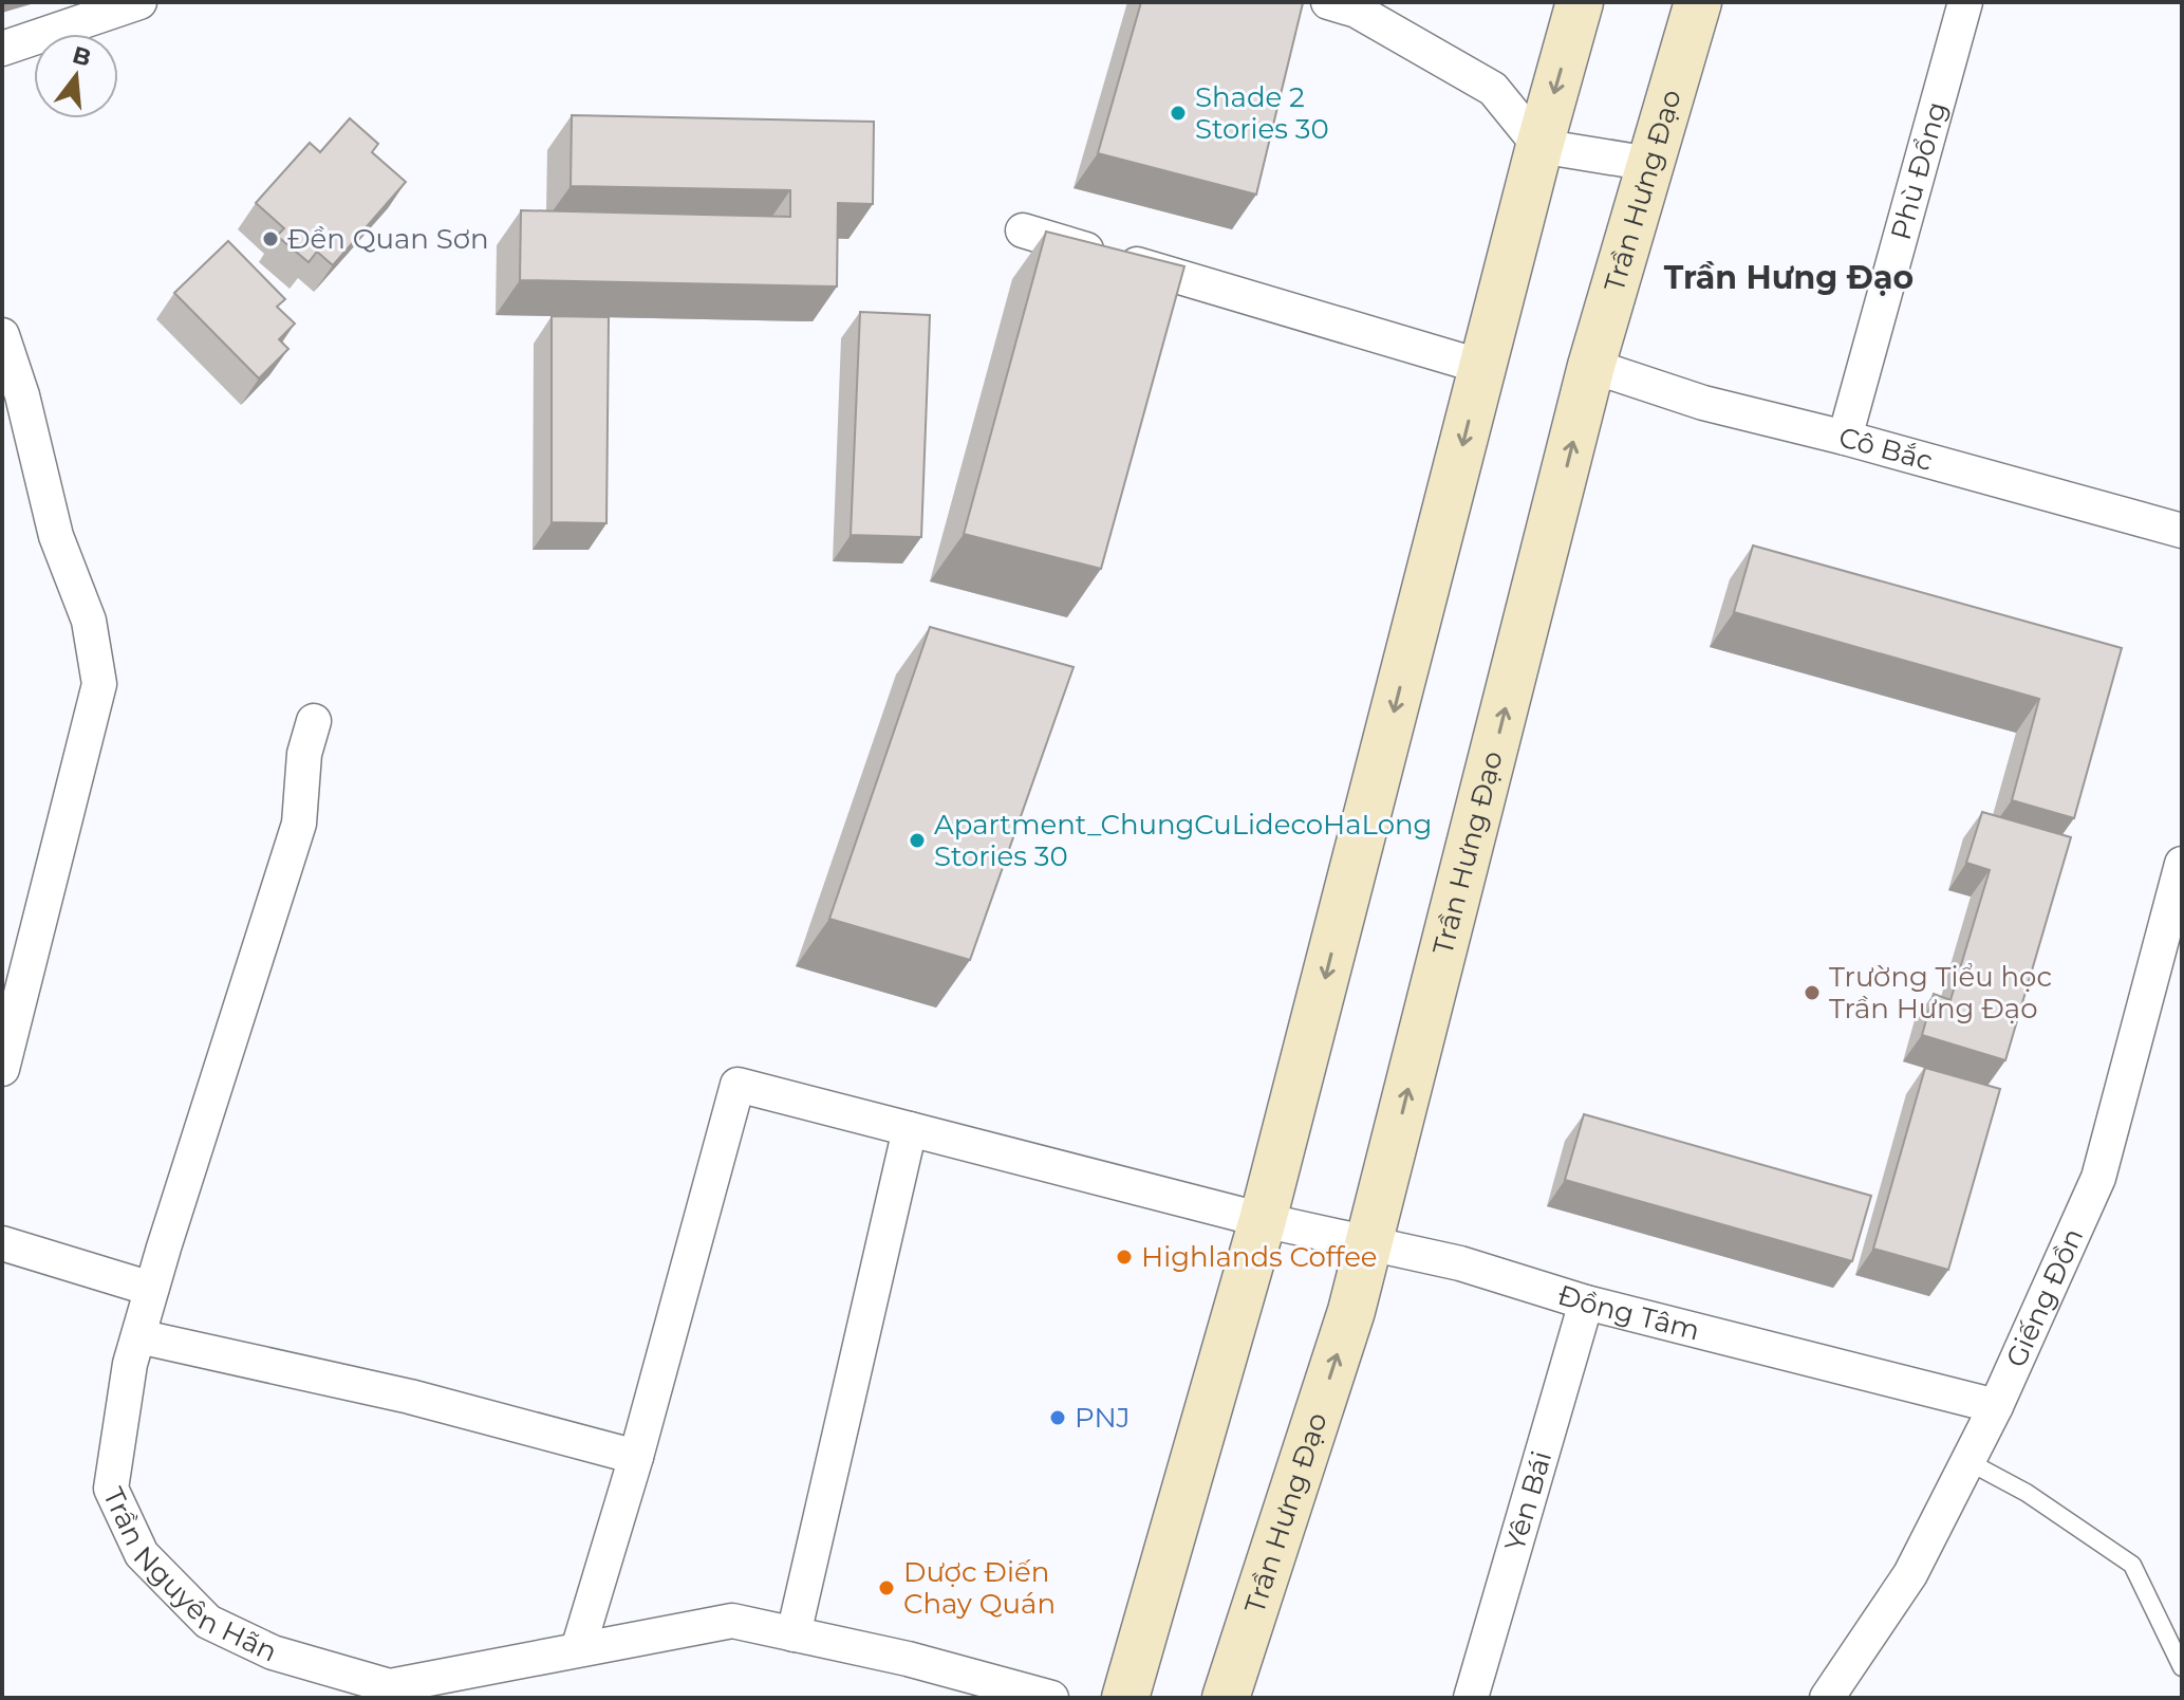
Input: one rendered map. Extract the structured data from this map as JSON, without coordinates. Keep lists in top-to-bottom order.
{
  "streets": {
    "main road": ["Trần Hưng Đạo"],
    "street": [
      "Phù Đổng",
      "Cô Bắc",
      "Giếng Đồn",
      "Đồng Tâm",
      "Yên Bái",
      "Trần Nguyên Hãn"
    ]
  },
  "crossings": [
    ["Phù Đổng", "Cô Bắc"],
    ["Trần Hưng Đạo", "Cô Bắc"],
    ["Trần Hưng Đạo", "Đồng Tâm"],
    ["Giếng Đồn", "Đồng Tâm"],
    ["Đồng Tâm", "Yên Bái"]
  ],
  "districts": ["Trần Hưng Đạo"],
  "places": [
    "Shade 2 Stories 30",
    "Đền Quan Sơn",
    "Apartment_ChungCuLidecoHaLong Stories 30",
    "Trường Tiểu học Trần Hưng Đạo",
    "Highlands Coffee",
    "PNJ",
    "Dược Điến Chay Quán"
  ],
  "north": "top"
}
